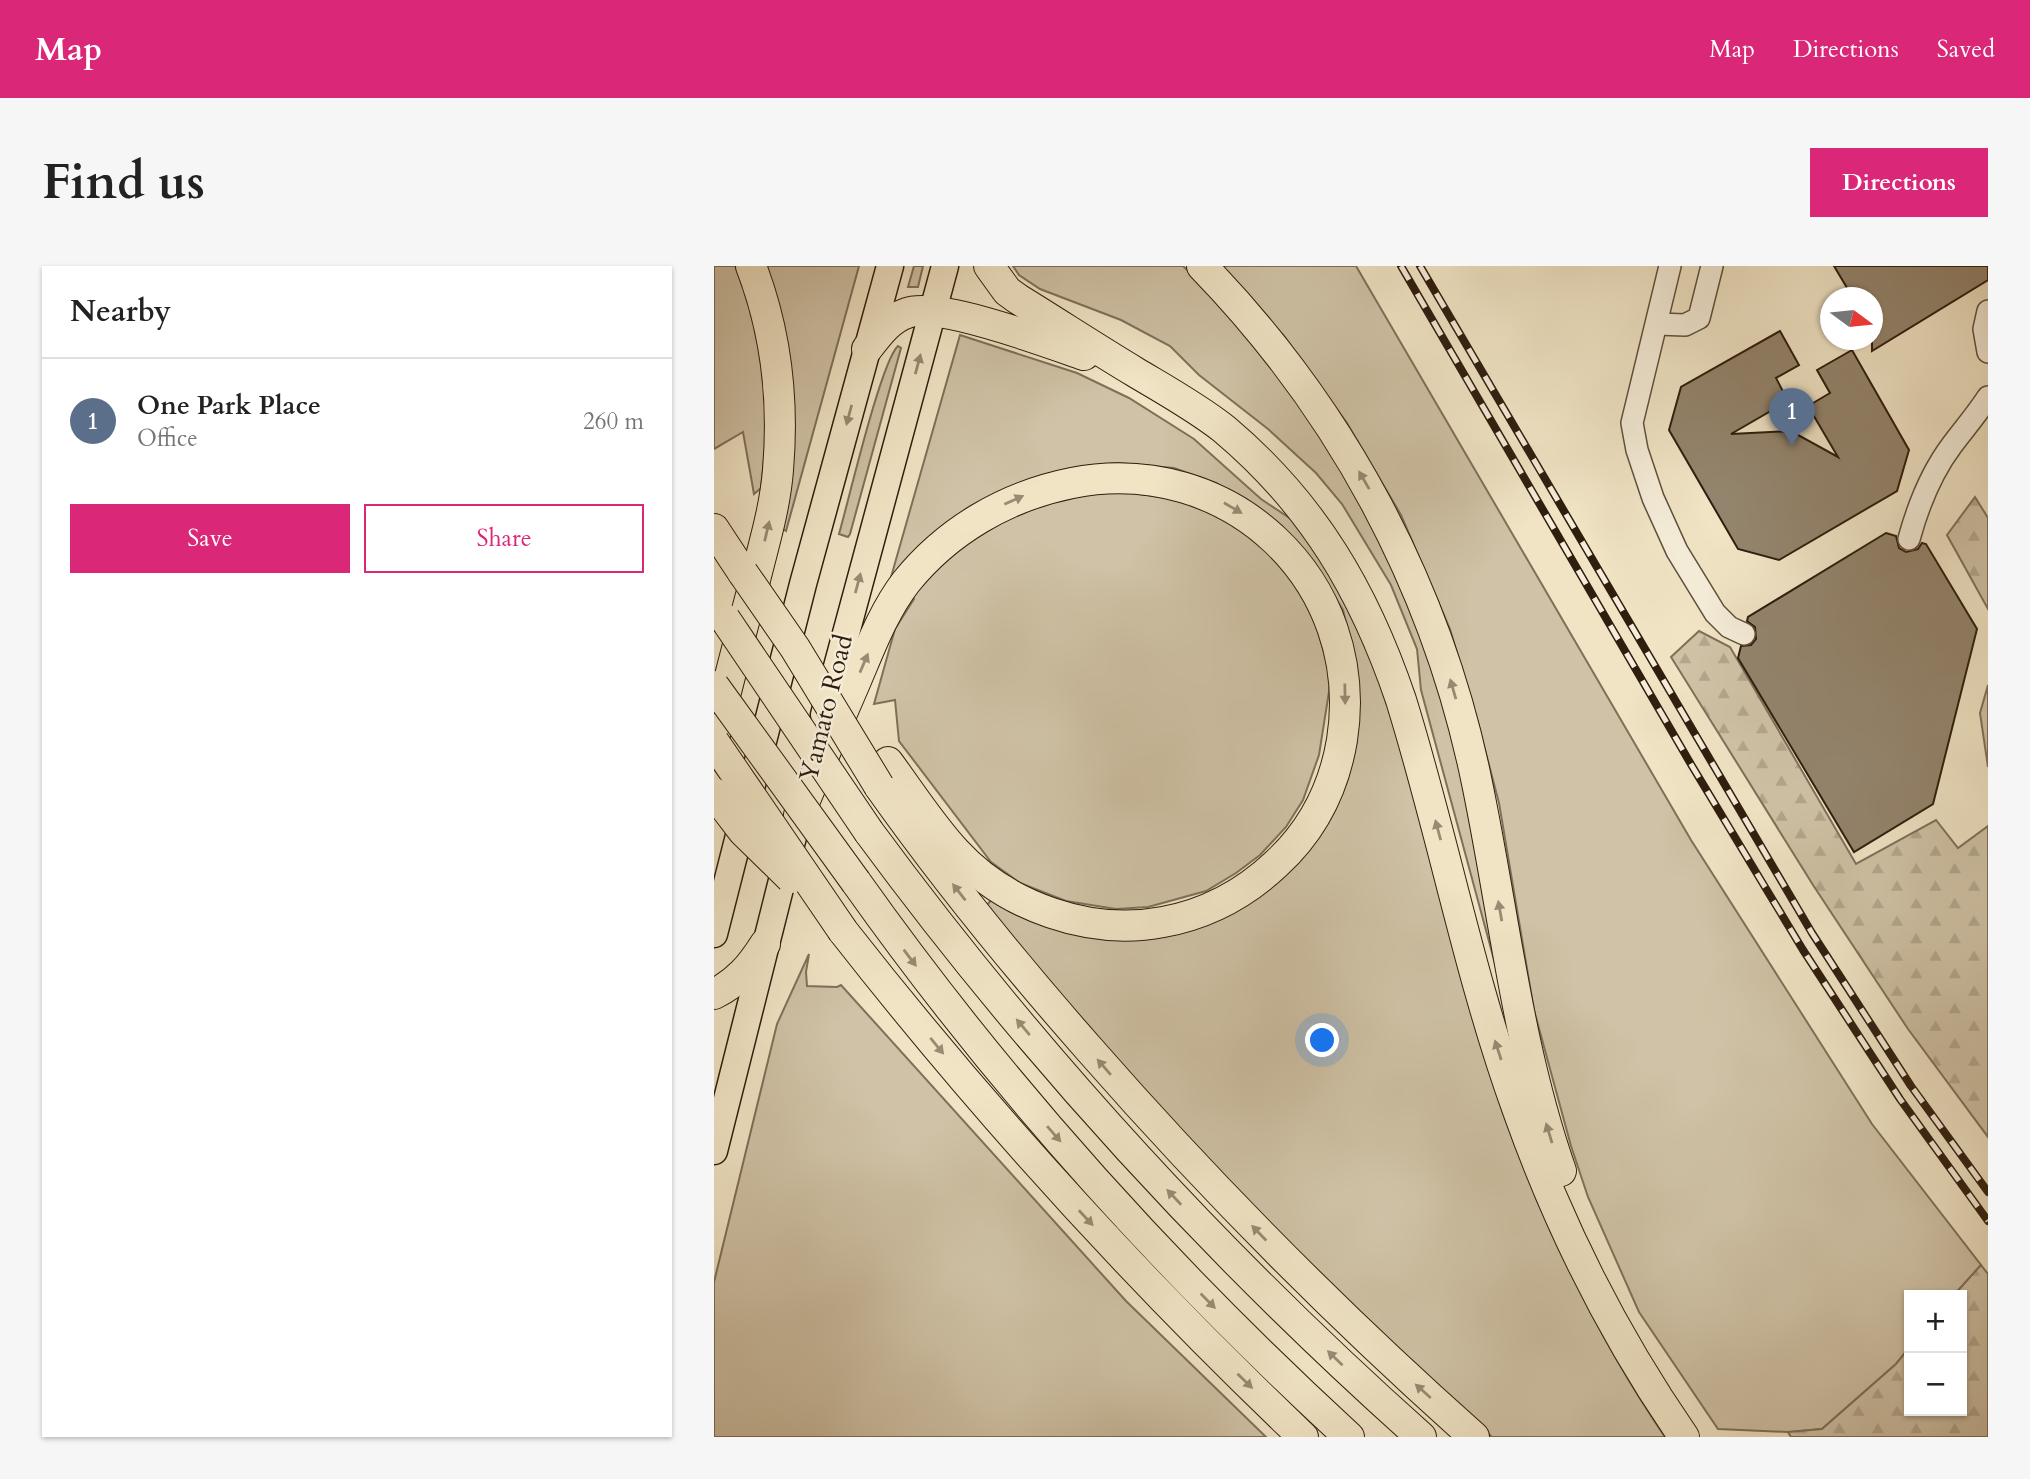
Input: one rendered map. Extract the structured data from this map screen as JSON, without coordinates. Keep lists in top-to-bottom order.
{
  "streets": {
    "main road": ["Yamato Road"]
  },
  "north": "right",
  "page": {
    "header": "Map",
    "nav": ["Map", "Directions", "Saved"],
    "buttons": [
      "Directions",
      ["Save", "Share"]
    ],
    "title": "Find us",
    "heading": "Nearby",
    "list": [
      {
        "mark": "1",
        "name": "One Park Place",
        "note": "Office",
        "value": "260 m"
      }
    ],
    "pins": "1",
    "map_buttons": ["+", "−"]
  }
}
